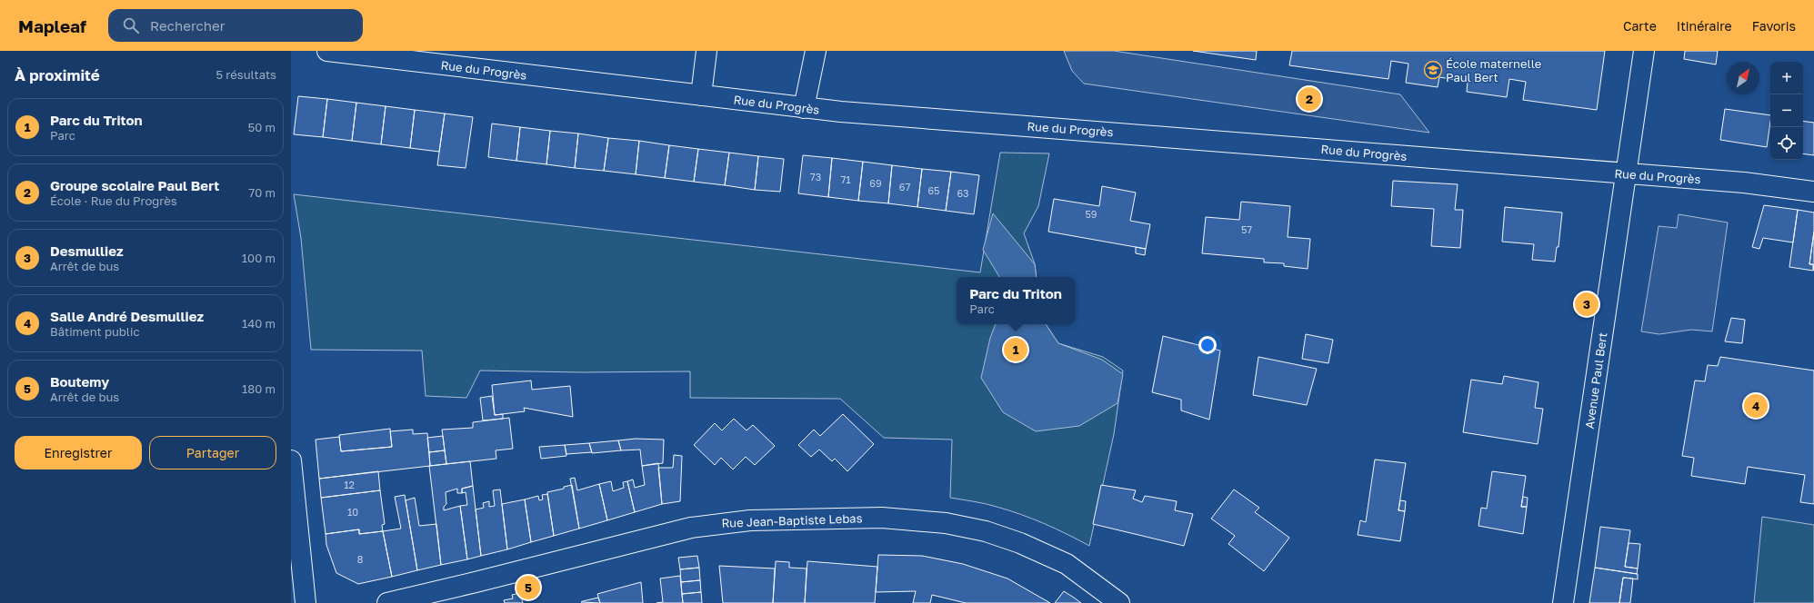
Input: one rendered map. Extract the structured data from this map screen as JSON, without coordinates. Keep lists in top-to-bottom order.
{
  "streets": {
    "street": ["Rue du Progrès", "Avenue Paul Bert", "Rue Jean-Baptiste Lebas"]
  },
  "crossings": [
    ["Rue du Progrès", "Avenue Paul Bert"]
  ],
  "places": {
    "school or university": ["École maternelle Paul Bert"]
  },
  "house_numbers": [
    "73",
    "71",
    "69",
    "67",
    "65",
    "63",
    "59",
    "57",
    "12",
    "10",
    "8"
  ],
  "north": "top right",
  "page": {
    "header": "Mapleaf",
    "search": "Rechercher",
    "nav": ["Carte", "Itinéraire", "Favoris"],
    "heading": ["À proximité", "5 résultats"],
    "map_buttons": ["+", "−"],
    "pins": [
      "2",
      "3",
      "1",
      "4",
      "5"
    ],
    "list": [
      {
        "mark": "1",
        "name": "Parc du Triton",
        "note": "Parc",
        "value": "50 m"
      },
      {
        "mark": "2",
        "name": "Groupe scolaire Paul Bert",
        "note": "École · Rue du Progrès",
        "value": "70 m"
      },
      {
        "mark": "3",
        "name": "Desmulliez",
        "note": "Arrêt de bus",
        "value": "100 m"
      },
      {
        "mark": "4",
        "name": "Salle André Desmulliez",
        "note": "Bâtiment public",
        "value": "140 m"
      },
      {
        "mark": "5",
        "name": "Boutemy",
        "note": "Arrêt de bus",
        "value": "180 m"
      }
    ],
    "popup": ["Parc du Triton", "Parc"],
    "buttons": ["Enregistrer", "Partager"]
  }
}
